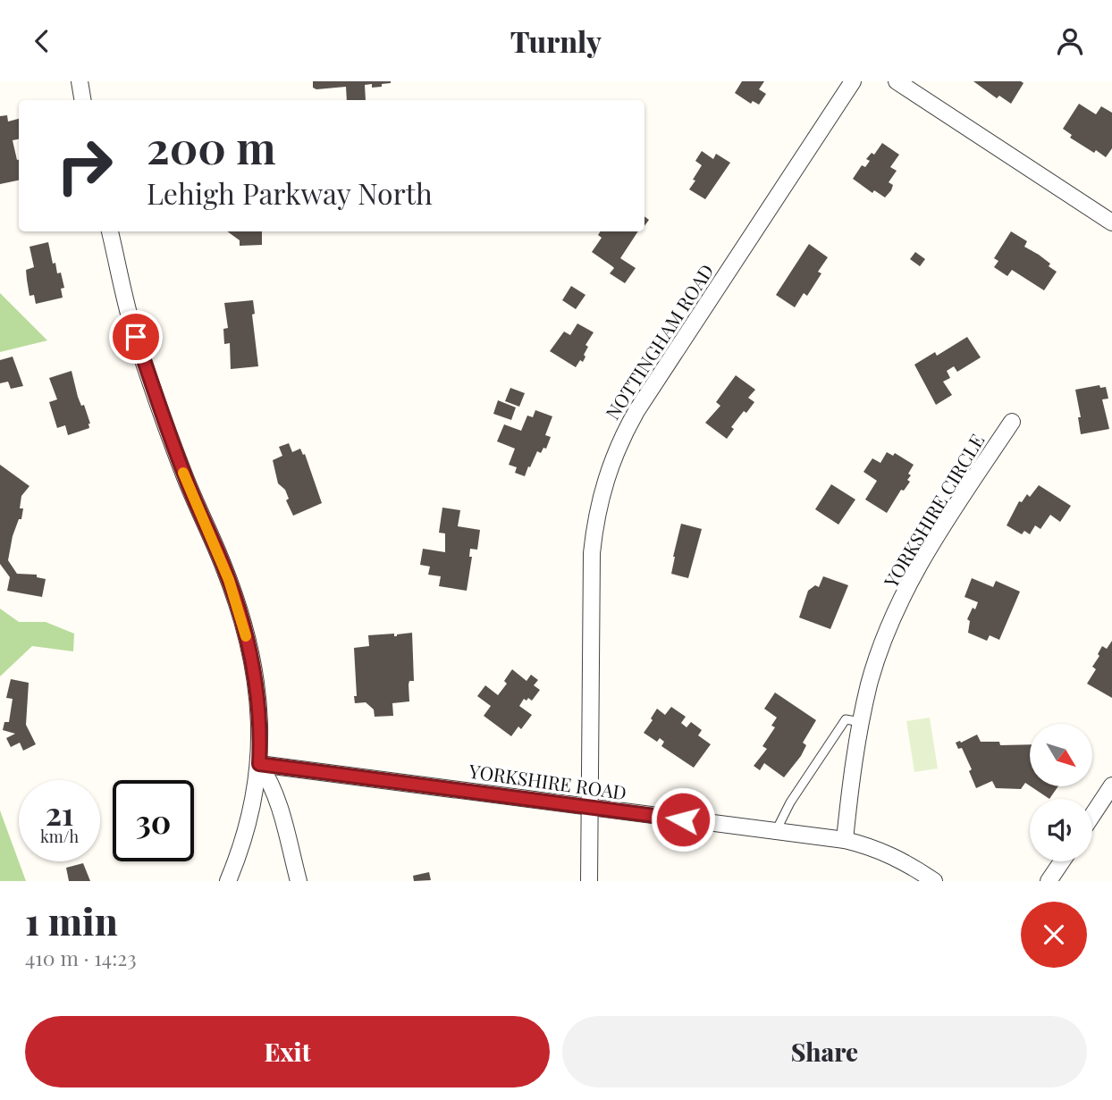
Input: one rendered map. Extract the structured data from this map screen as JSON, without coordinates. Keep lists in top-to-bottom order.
{
  "streets": {
    "street": ["NOTTINGHAM ROAD", "YORKSHIRE CIRCLE", "YORKSHIRE ROAD"]
  },
  "crossings": [
    ["NOTTINGHAM ROAD", "YORKSHIRE ROAD"],
    ["YORKSHIRE CIRCLE", "YORKSHIRE ROAD"]
  ],
  "north": "bottom right",
  "page": {
    "header": "Turnly",
    "turn": ["200 m", "Lehigh Parkway North"],
    "speed": "21 km/h",
    "limit": "30",
    "heading": ["1 min", "410 m · 14:23"],
    "buttons": ["Exit", "Share"]
  }
}
